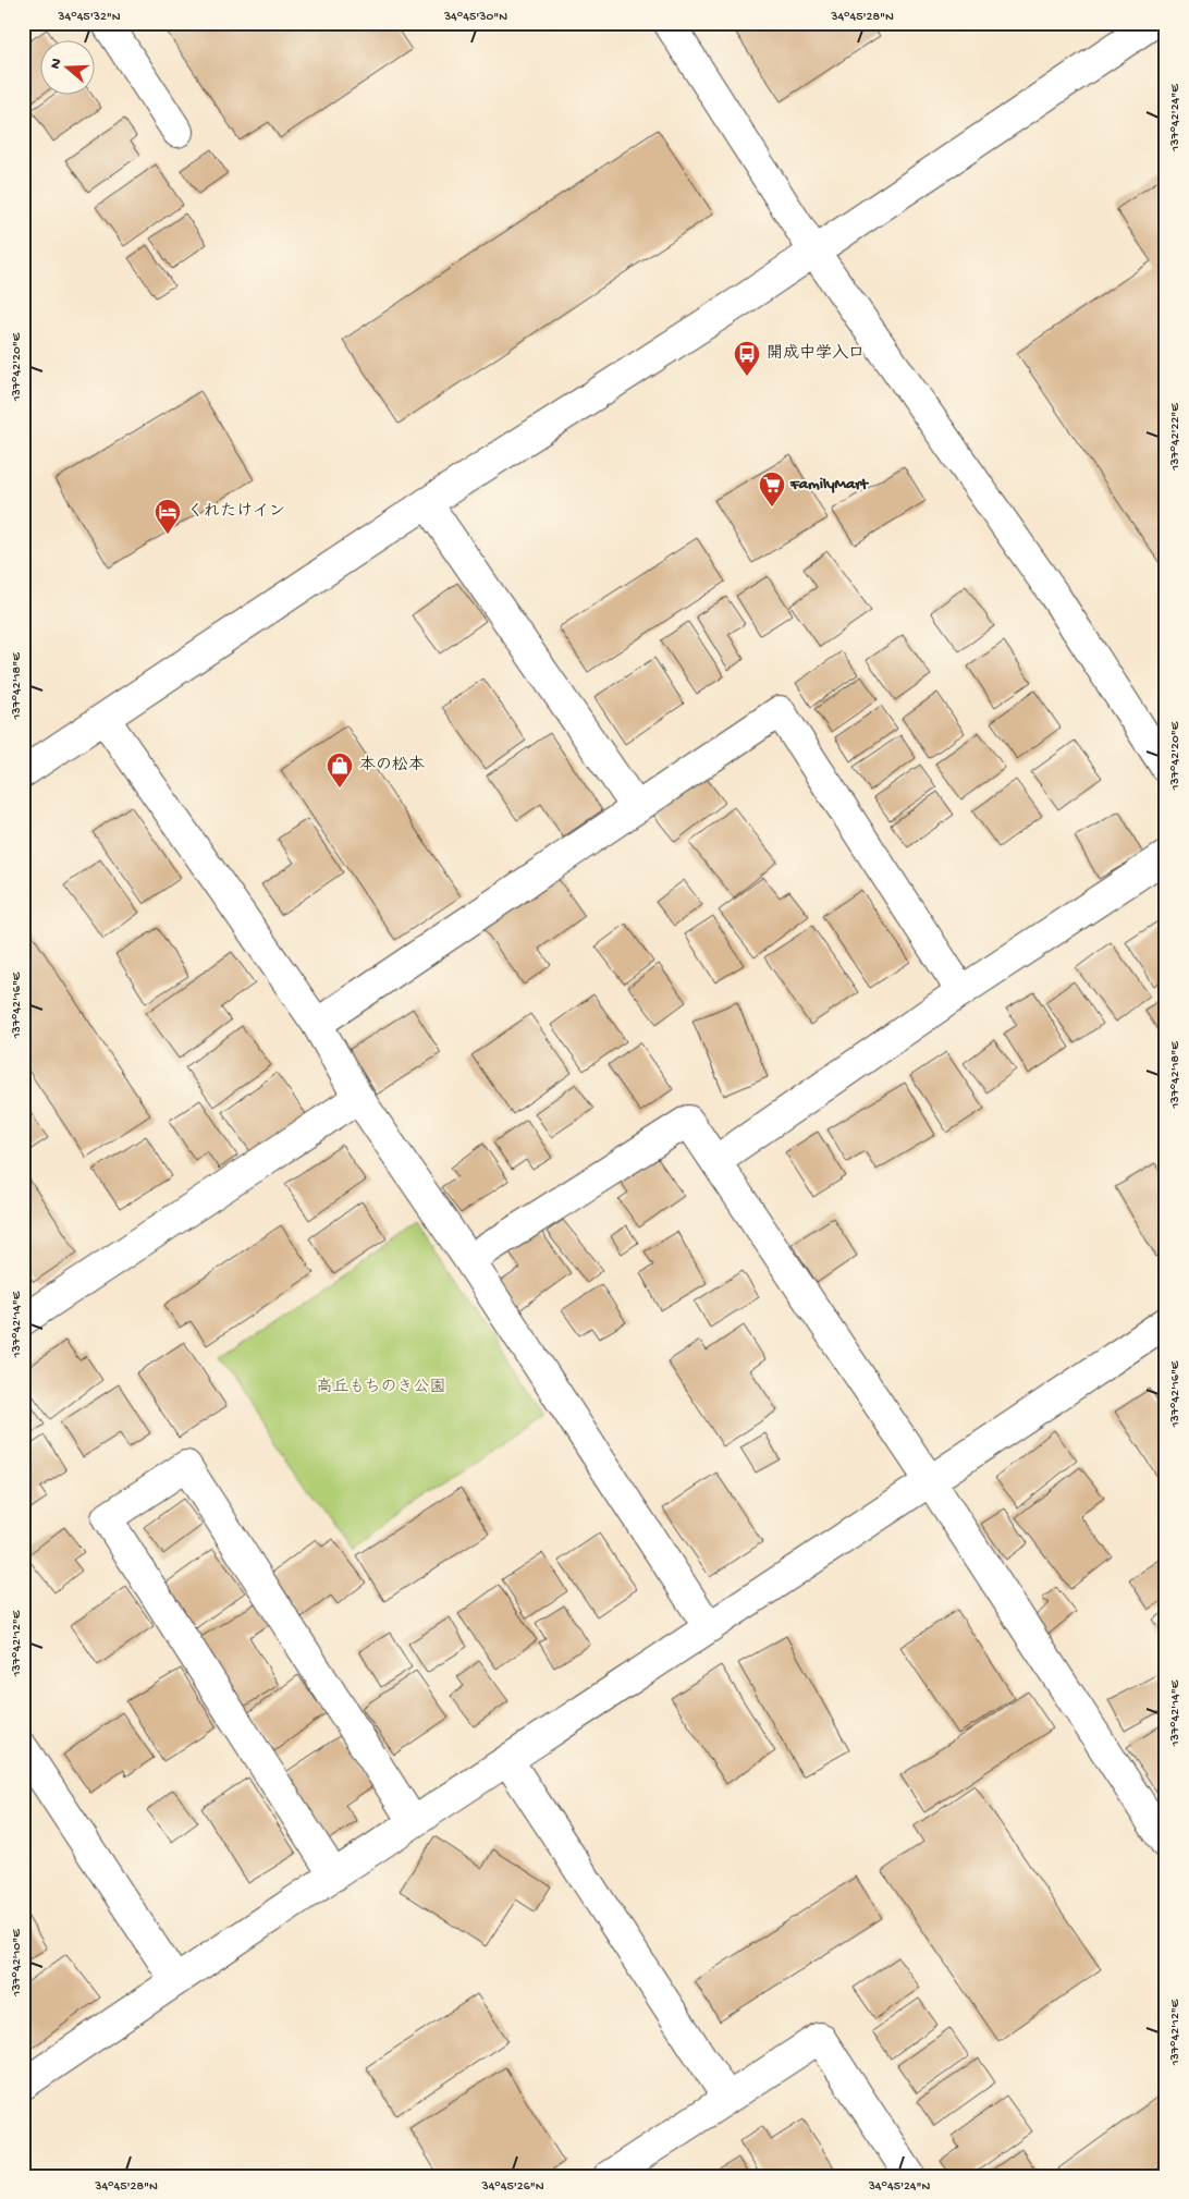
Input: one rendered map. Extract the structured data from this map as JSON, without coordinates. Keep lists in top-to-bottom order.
{
  "parks": ["高丘もちのき公園"],
  "places": {
    "bus stop": ["開成中学入口"],
    "supermarket": ["FamilyMart"],
    "hotel": ["くれたけイン"],
    "shop": ["本の松本"]
  },
  "north": "left",
  "coordinates": [
    "34°45'32\"N",
    "34°45'30\"N",
    "34°45'28\"N",
    "137°42'24\"E",
    "137°42'20\"E",
    "137°42'22\"E",
    "137°42'18\"E",
    "137°42'16\"E",
    "137°42'14\"E",
    "137°42'12\"E",
    "137°42'10\"E",
    "34°45'26\"N",
    "34°45'24\"N"
  ]
}
